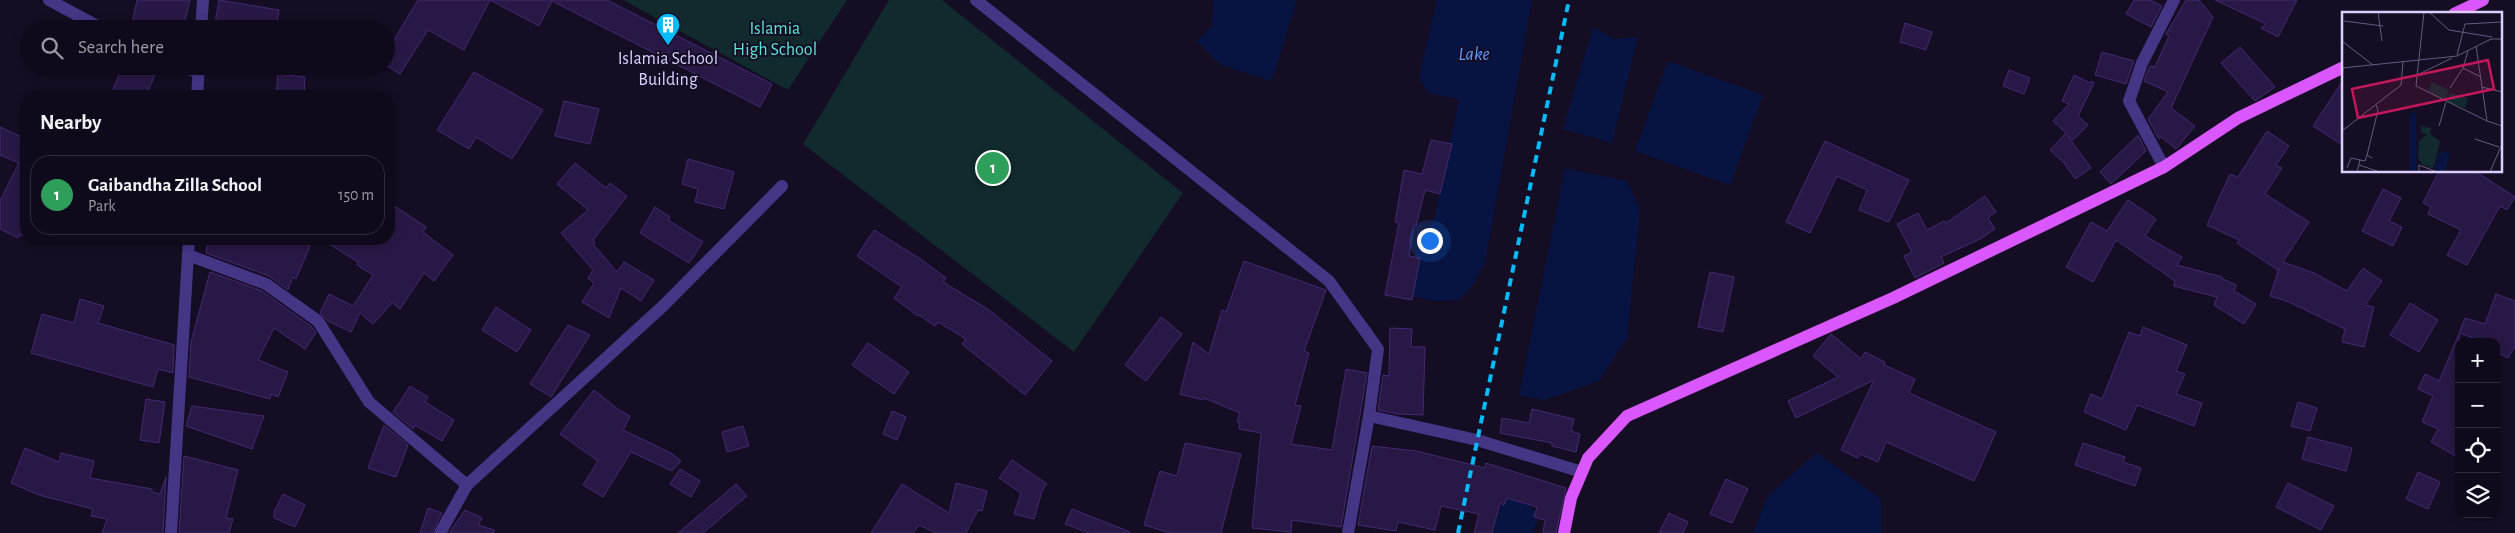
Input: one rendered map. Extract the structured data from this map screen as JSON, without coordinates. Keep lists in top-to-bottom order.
{
  "water": ["Lake"],
  "parks": ["Islamia High School"],
  "places": {
    "building": ["Islamia School Building"]
  },
  "page": {
    "search": "Search here",
    "heading": "Nearby",
    "pins": "1",
    "list": [
      {
        "mark": "1",
        "name": "Gaibandha Zilla School",
        "note": "Park",
        "value": "150 m"
      }
    ],
    "map_buttons": ["+", "−"]
  }
}
